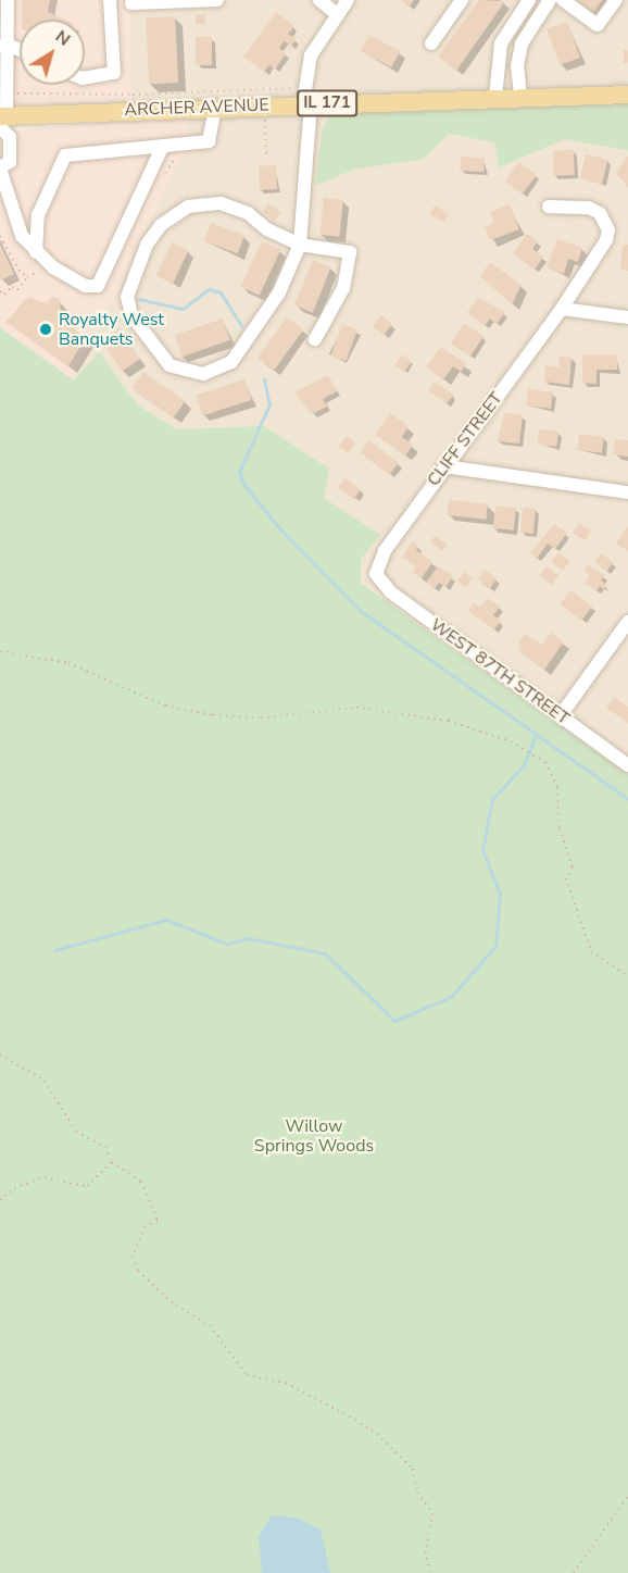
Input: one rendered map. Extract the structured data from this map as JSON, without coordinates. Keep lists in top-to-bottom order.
{
  "streets": {
    "main road": ["IL 171", "ARCHER AVENUE"],
    "street": ["CLIFF STREET", "WEST 87TH STREET"]
  },
  "crossings": [
    ["CLIFF STREET", "WEST 87TH STREET"]
  ],
  "parks": ["Willow Springs Woods"],
  "places": ["Royalty West Banquets"],
  "north": "top right"
}
